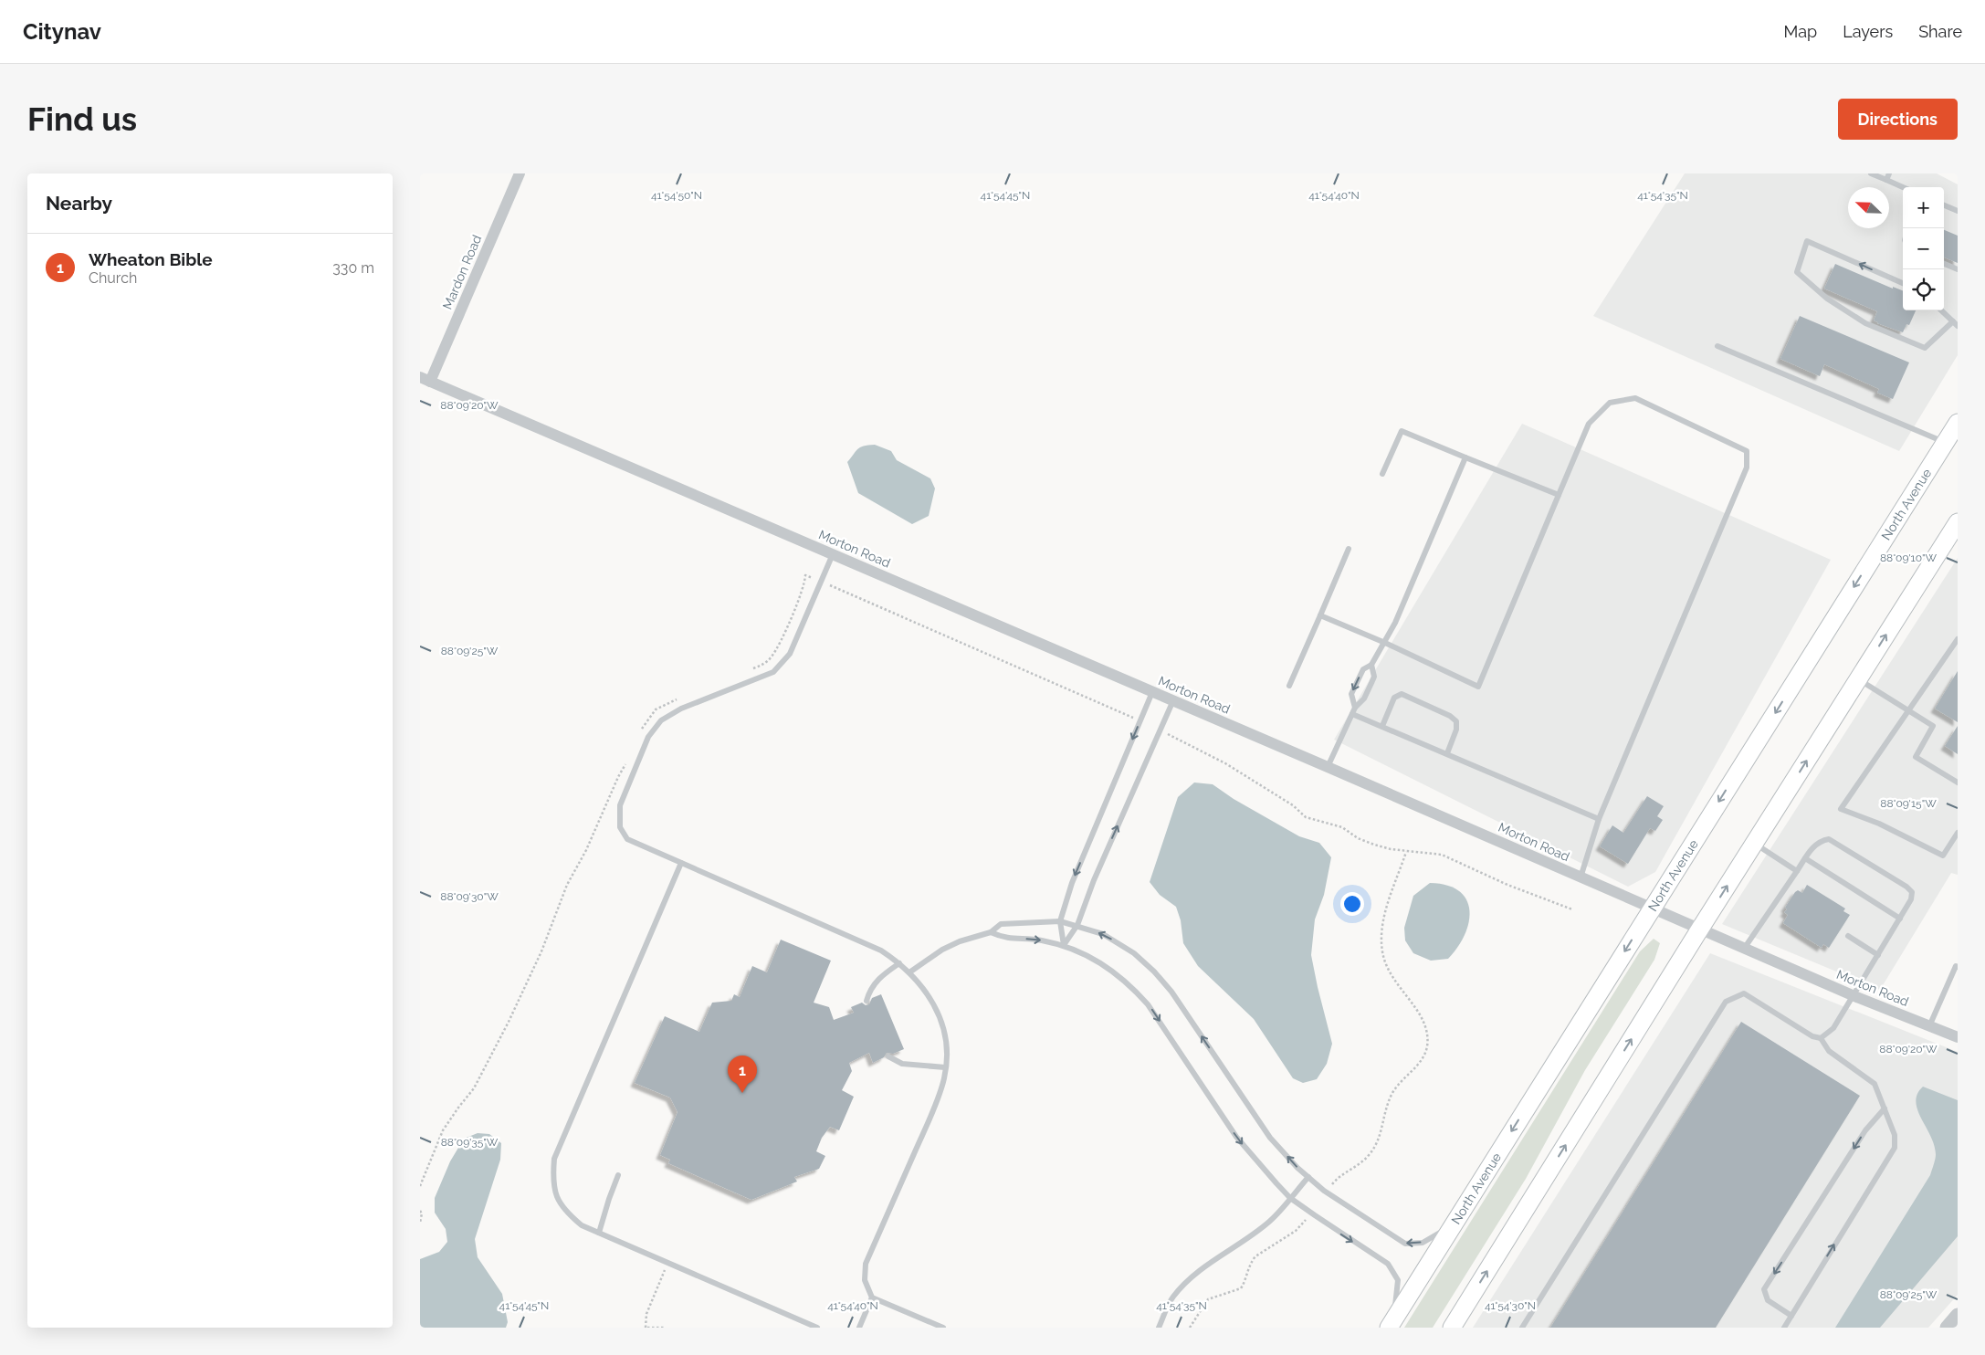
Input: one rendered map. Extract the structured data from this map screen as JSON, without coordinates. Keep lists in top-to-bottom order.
{
  "streets": {
    "main road": ["North Avenue"],
    "street": ["Mardon Road", "Morton Road"]
  },
  "crossings": [
    ["Mardon Road", "Morton Road"],
    ["North Avenue", "Morton Road"]
  ],
  "north": "top left",
  "page": {
    "header": "Citynav",
    "nav": ["Map", "Layers", "Share"],
    "buttons": "Directions",
    "title": "Find us",
    "heading": "Nearby",
    "map_buttons": ["+", "−"],
    "list": [
      {
        "mark": "1",
        "name": "Wheaton Bible",
        "note": "Church",
        "value": "330 m"
      }
    ],
    "pins": "1"
  },
  "coordinates": [
    "41°54'50\"N",
    "41°54'45\"N",
    "41°54'40\"N",
    "41°54'35\"N",
    "88°09'20\"W",
    "88°09'10\"W",
    "88°09'25\"W",
    "88°09'15\"W",
    "88°09'30\"W",
    "88°09'35\"W",
    "41°54'30\"N"
  ]
}
